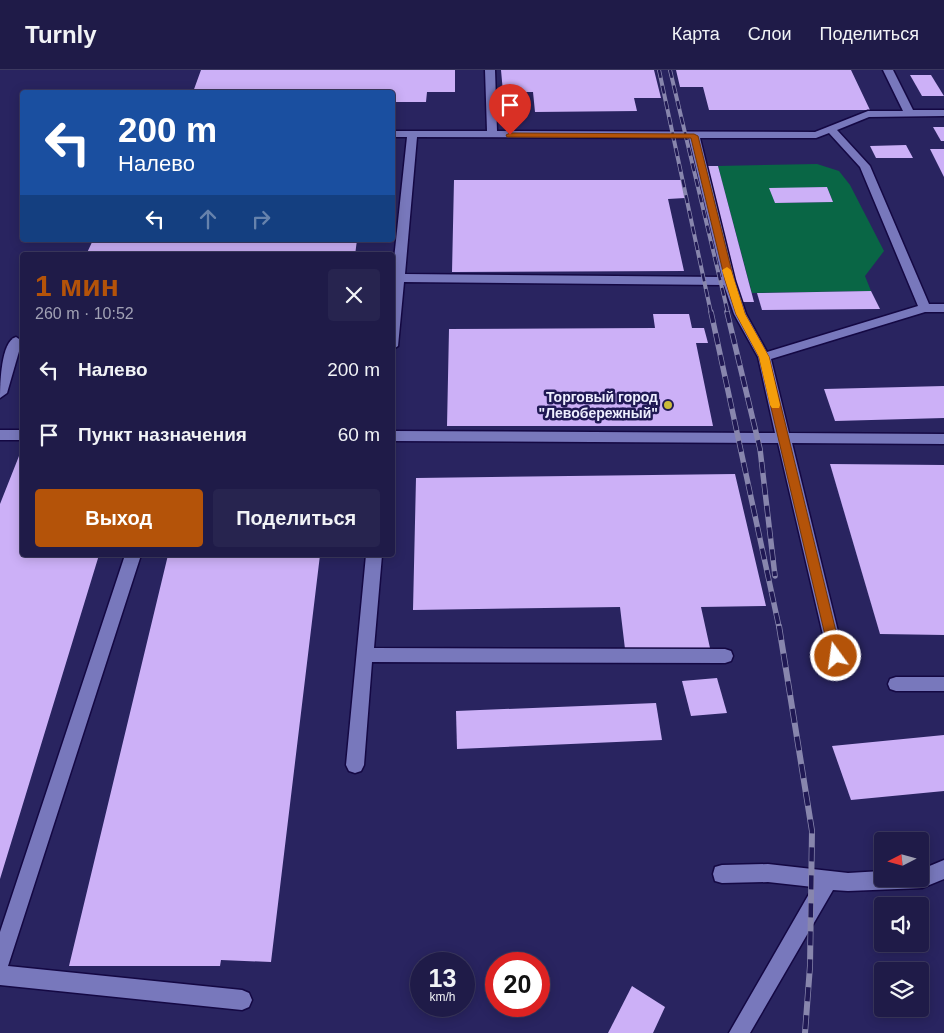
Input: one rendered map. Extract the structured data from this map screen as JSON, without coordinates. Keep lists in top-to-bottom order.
{
  "places": ["Торговый город \"Левобережный\""],
  "north": "left",
  "page": {
    "header": "Turnly",
    "nav": ["Карта", "Слои", "Поделиться"],
    "turn": ["200 m", "Налево"],
    "heading": ["1 мин", "260 m · 10:52"],
    "list": [
      {
        "name": "Налево",
        "value": "200 m"
      },
      {
        "name": "Пункт назначения",
        "value": "60 m"
      }
    ],
    "buttons": ["Выход", "Поделиться"],
    "speed": "13 km/h",
    "limit": "20"
  }
}
